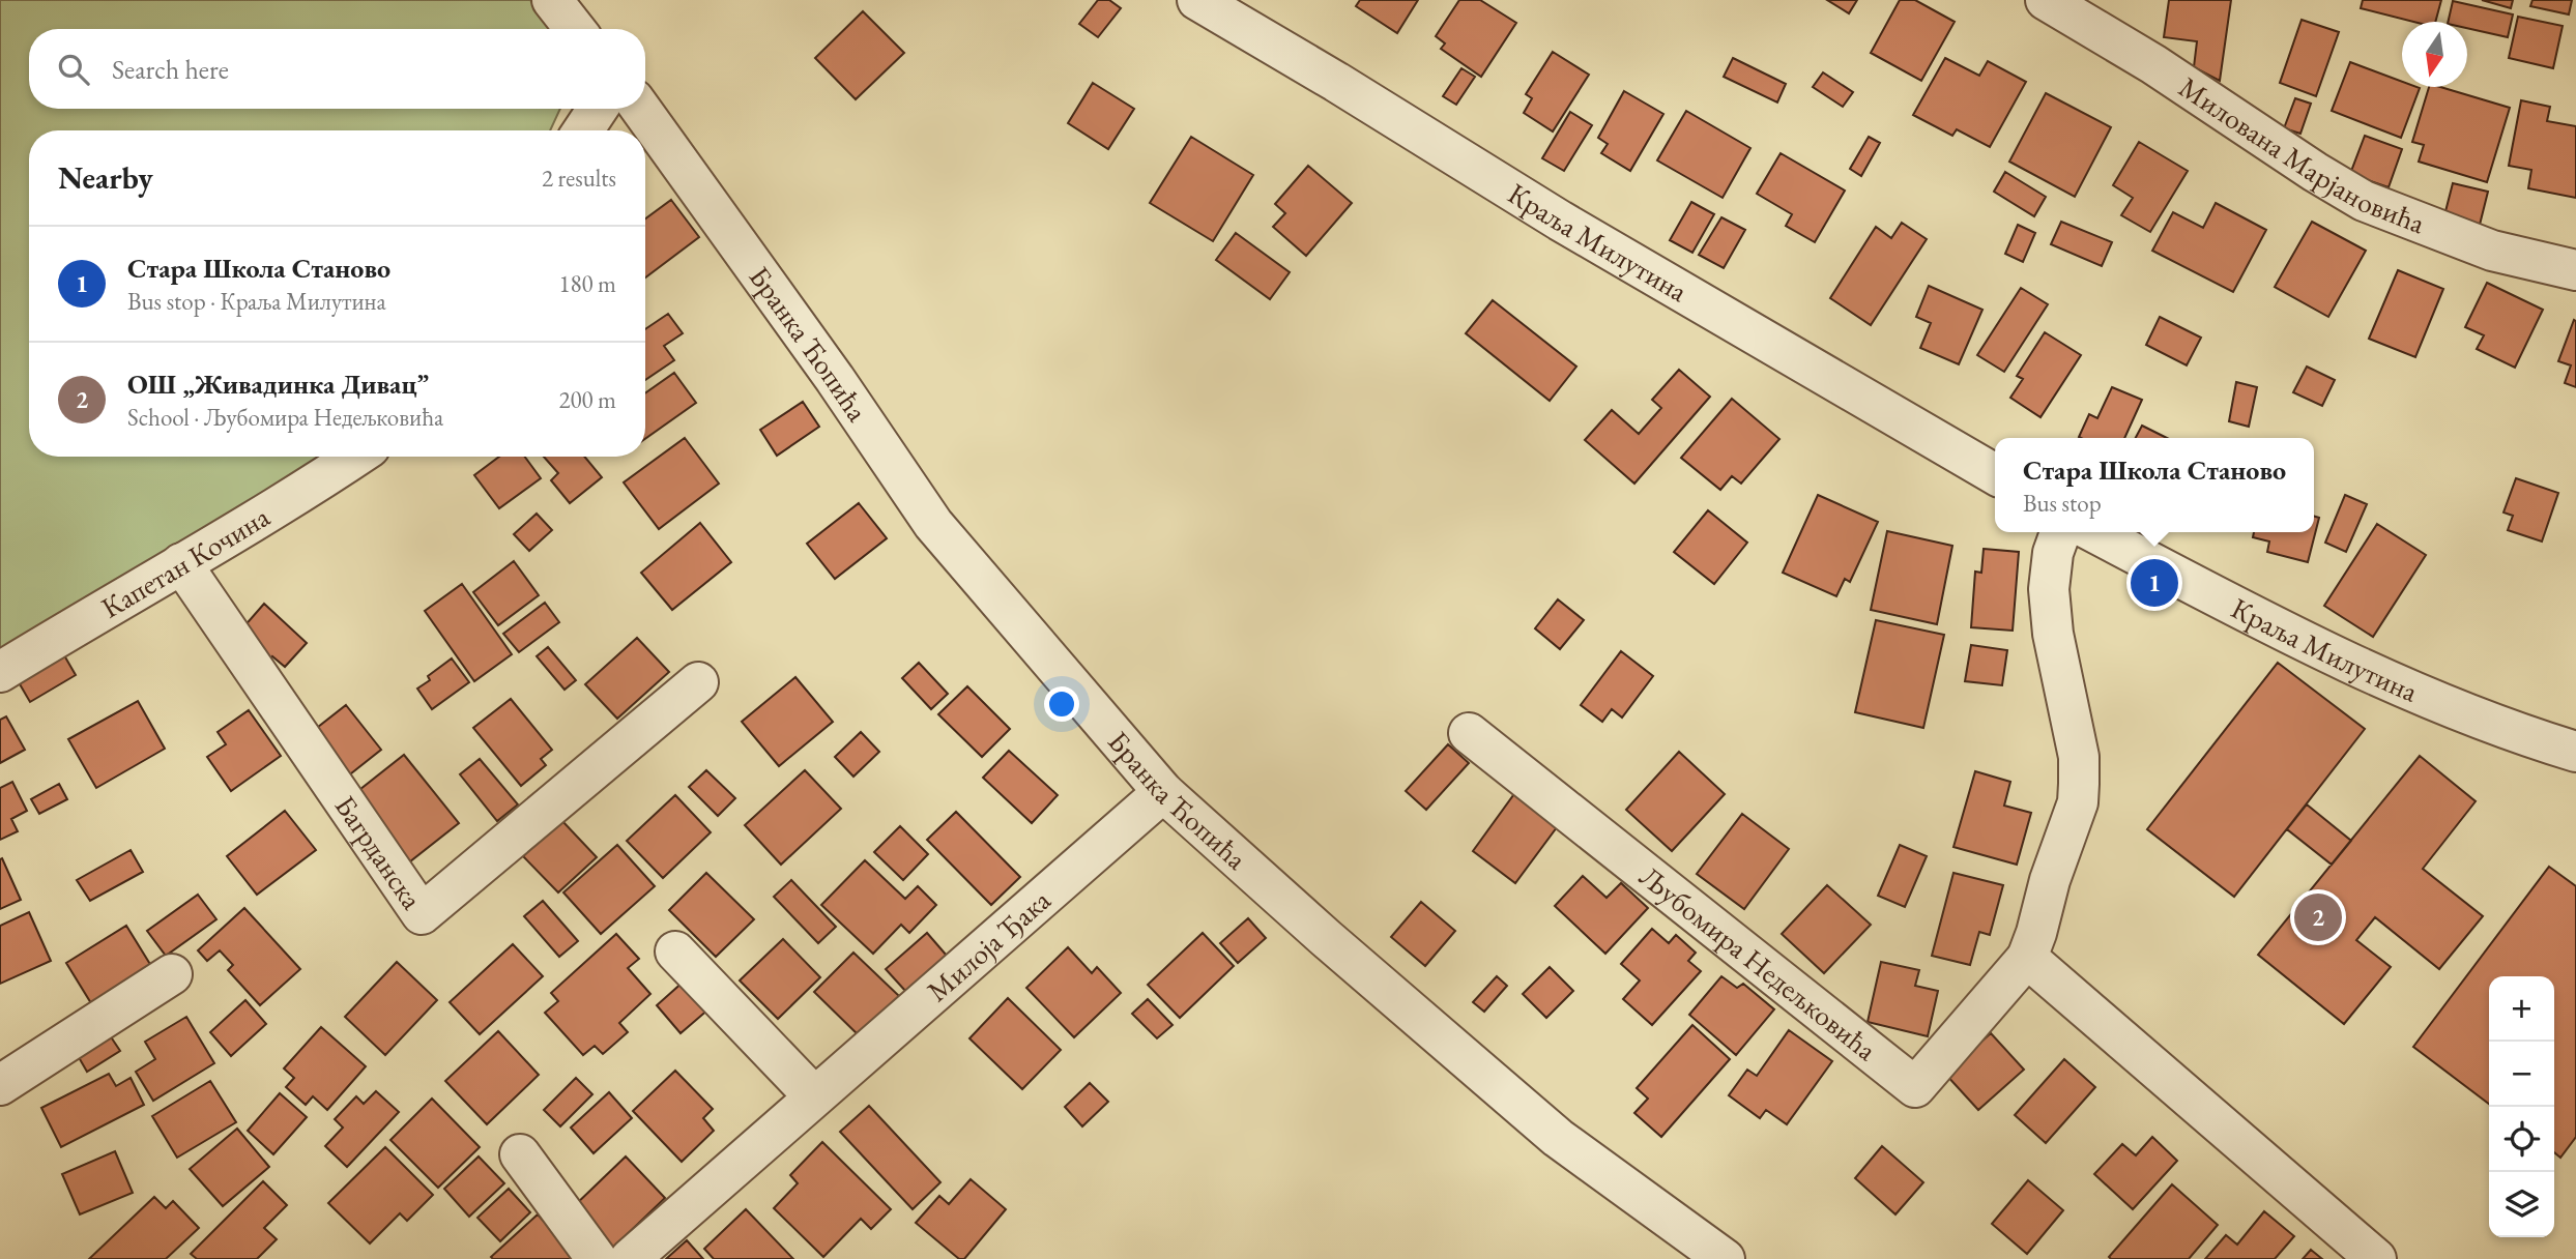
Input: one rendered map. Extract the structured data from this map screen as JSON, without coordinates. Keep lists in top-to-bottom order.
{
  "streets": {
    "street": [
      "Милована Марјановића",
      "Краља Милутина",
      "Бранка Ћопића",
      "Капетан Кочина",
      "Багрданска",
      "Милоја Ђака",
      "Љубомира Недељковића"
    ]
  },
  "crossings": [
    ["Бранка Ћопића", "Милоја Ђака"],
    ["Капетан Кочина", "Багрданска"]
  ],
  "north": "bottom",
  "page": {
    "search": "Search here",
    "heading": ["Nearby", "2 results"],
    "list": [
      {
        "mark": "1",
        "name": "Стара Школа Станово",
        "note": "Bus stop · Краља Милутина",
        "value": "180 m"
      },
      {
        "mark": "2",
        "name": "ОШ „Живадинка Дивац”",
        "note": "School · Љубомира Недељковића",
        "value": "200 m"
      }
    ],
    "popup": ["Стара Школа Станово", "Bus stop"],
    "pins": ["1", "2"],
    "map_buttons": ["+", "−"]
  }
}
